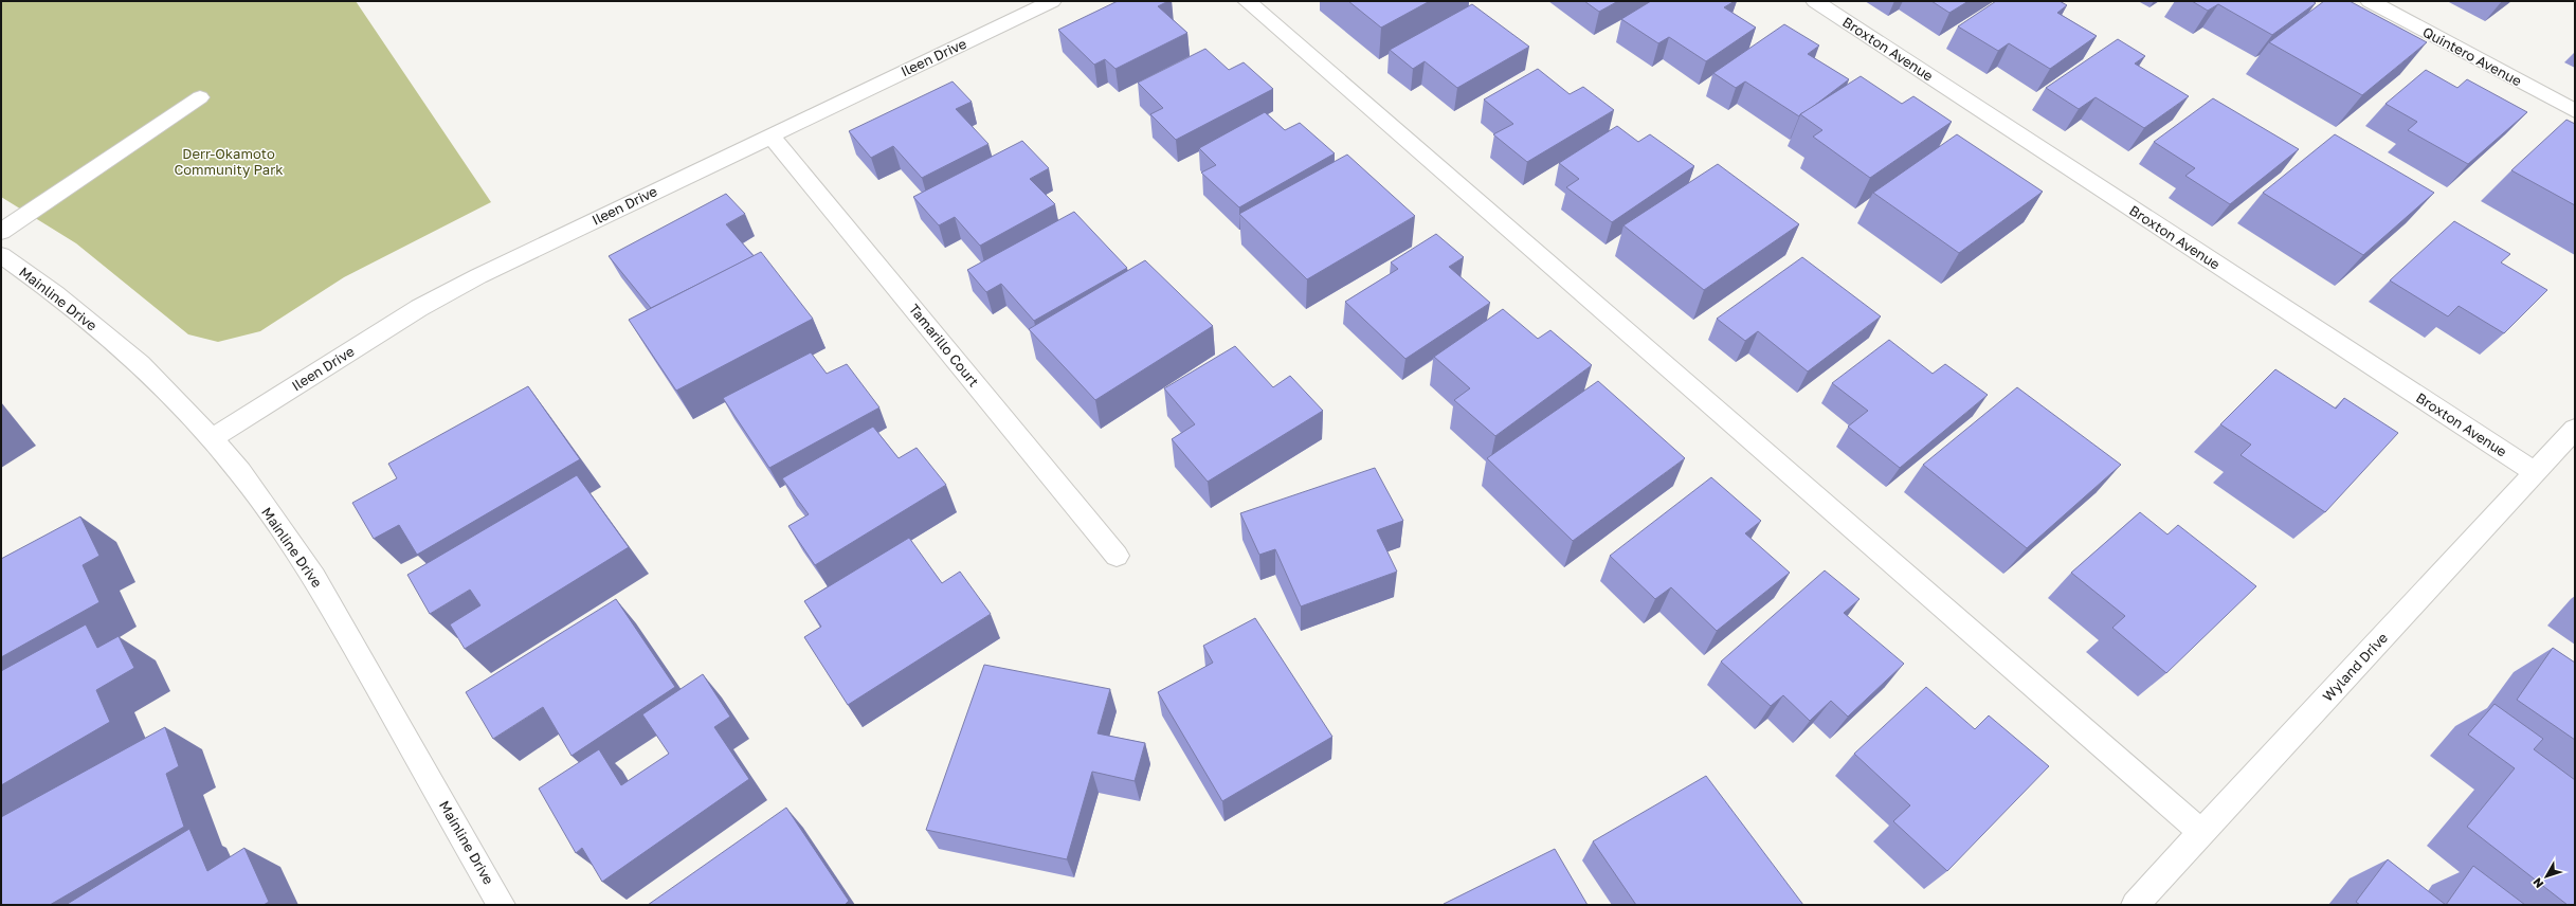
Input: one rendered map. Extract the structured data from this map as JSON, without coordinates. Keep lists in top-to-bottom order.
{
  "streets": {
    "street": [
      "Broxton Avenue",
      "Quintero Avenue",
      "Ileen Drive",
      "Mainline Drive",
      "Tamarillo Court",
      "Wyland Drive"
    ]
  },
  "crossings": [
    ["Broxton Avenue", "Wyland Drive"],
    ["Ileen Drive", "Mainline Drive"],
    ["Ileen Drive", "Tamarillo Court"]
  ],
  "parks": ["Derr-Okamoto Community Park"],
  "north": "bottom left"
}
